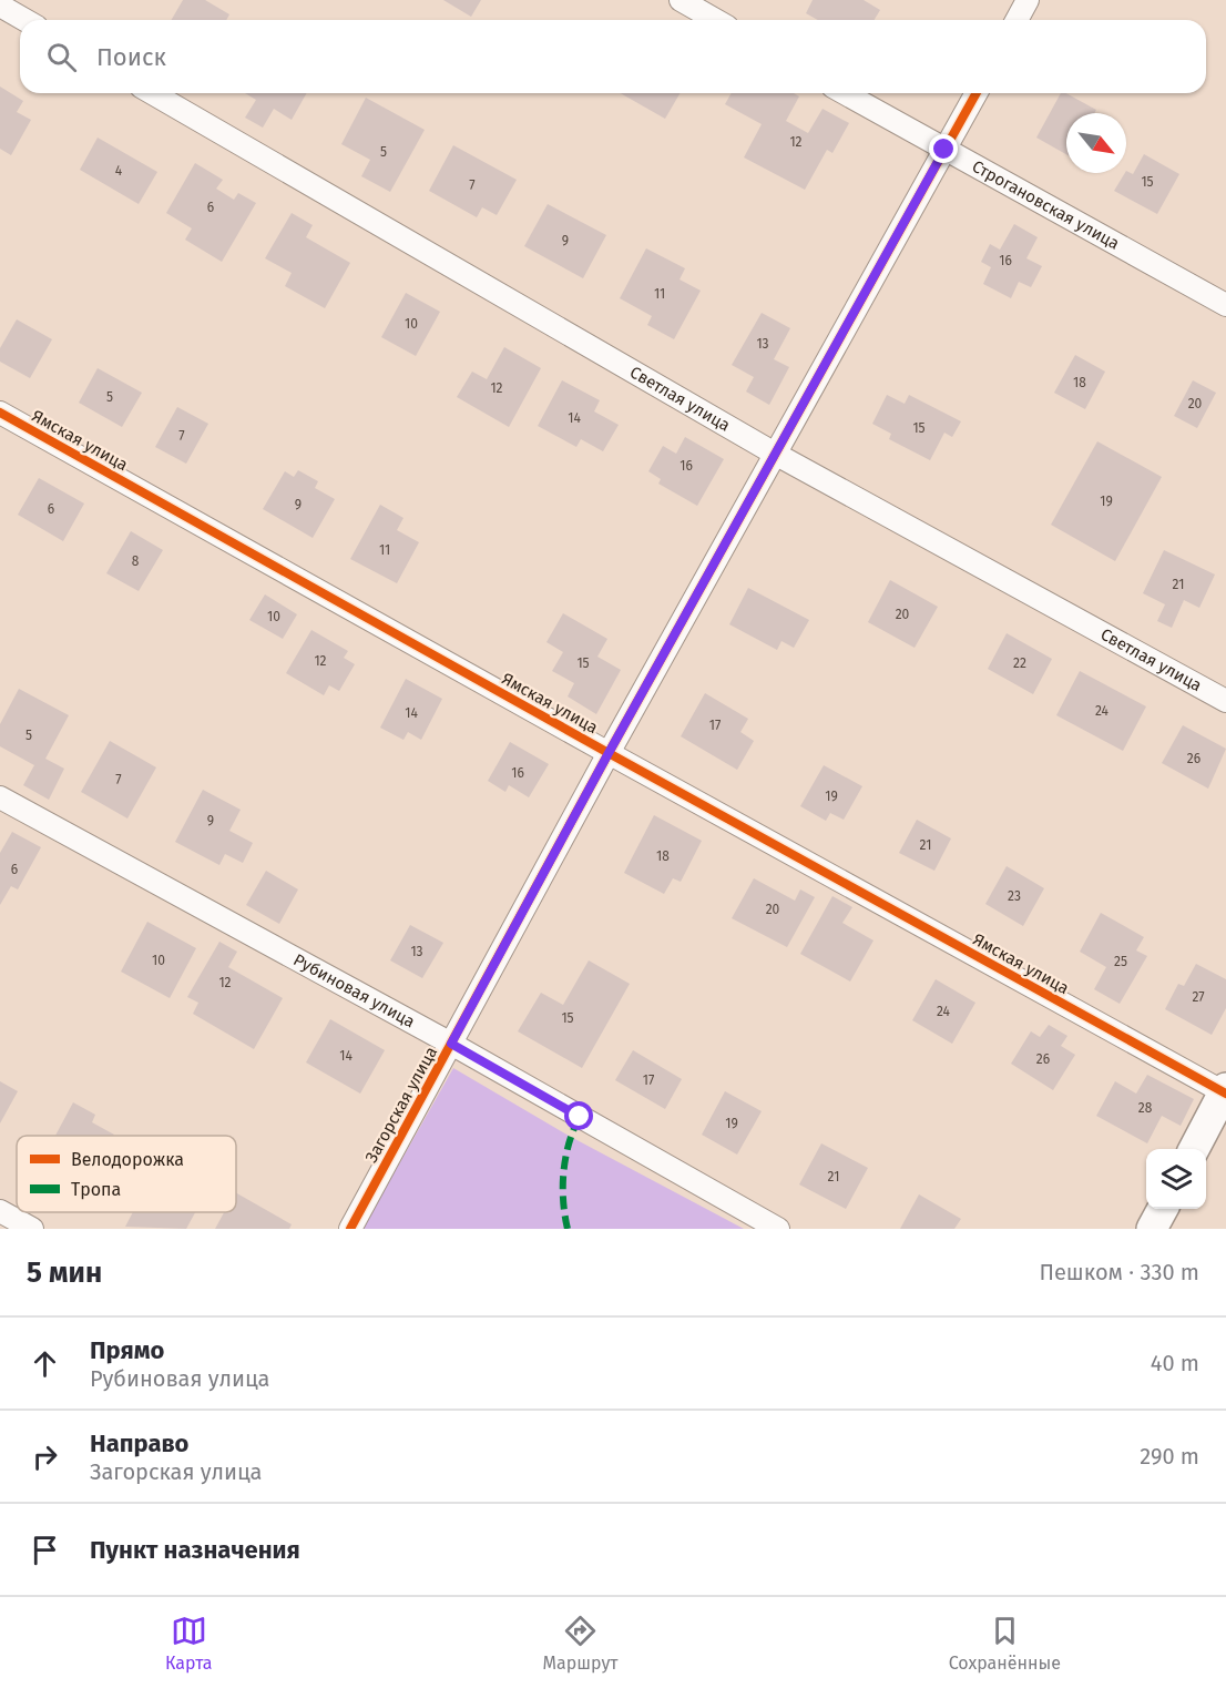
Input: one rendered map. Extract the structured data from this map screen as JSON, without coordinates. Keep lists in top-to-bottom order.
{
  "streets": {
    "street": [
      "Строгановская улица",
      "Светлая улица",
      "Ямская улица",
      "Рубиновая улица",
      "Загорская улица"
    ]
  },
  "crossings": [
    ["Строгановская улица", "Загорская улица"],
    ["Светлая улица", "Загорская улица"],
    ["Ямская улица", "Загорская улица"],
    ["Рубиновая улица", "Загорская улица"]
  ],
  "house_numbers": [
    "12",
    "5",
    "4",
    "15",
    "7",
    "6",
    "9",
    "16",
    "11",
    "10",
    "13",
    "18",
    "12",
    "5",
    "20",
    "14",
    "15",
    "7",
    "16",
    "19",
    "9",
    "6",
    "11",
    "8",
    "21",
    "20",
    "10",
    "12",
    "15",
    "22",
    "24",
    "14",
    "17",
    "5",
    "26",
    "16",
    "7",
    "19",
    "9",
    "21",
    "18",
    "6",
    "23",
    "20",
    "13",
    "10",
    "25",
    "12",
    "27",
    "24",
    "15",
    "14",
    "26",
    "17",
    "28",
    "19",
    "21"
  ],
  "legend": ["Велодорожка", "Тропа"],
  "north": "bottom right",
  "page": {
    "search": "Поиск",
    "heading": ["5 мин", "Пешком · 330 m"],
    "list": [
      ["Прямо", "Рубиновая улица", "40 m"],
      ["Направо", "Загорская улица", "290 m"],
      "Пункт назначения"
    ],
    "nav": ["Карта", "Маршрут", "Сохранённые"]
  }
}
